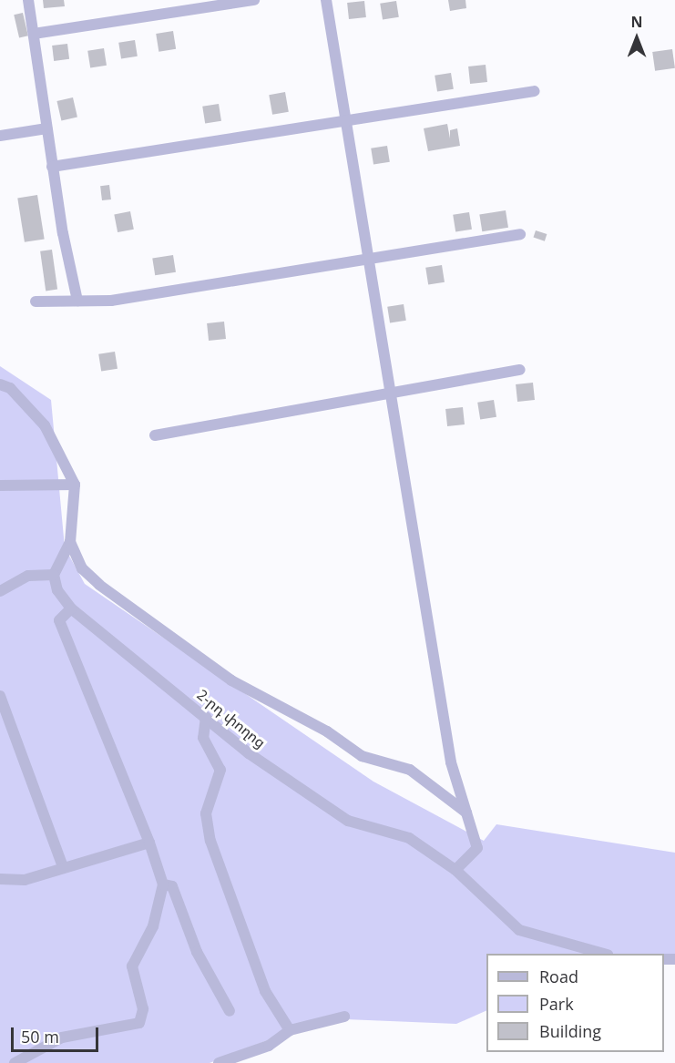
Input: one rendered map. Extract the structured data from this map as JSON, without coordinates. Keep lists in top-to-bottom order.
{
  "streets": {
    "street": ["2-րդ փողոց"]
  },
  "legend": ["Road", "Park", "Building"],
  "scale_bar": "50 m",
  "north": "top"
}
